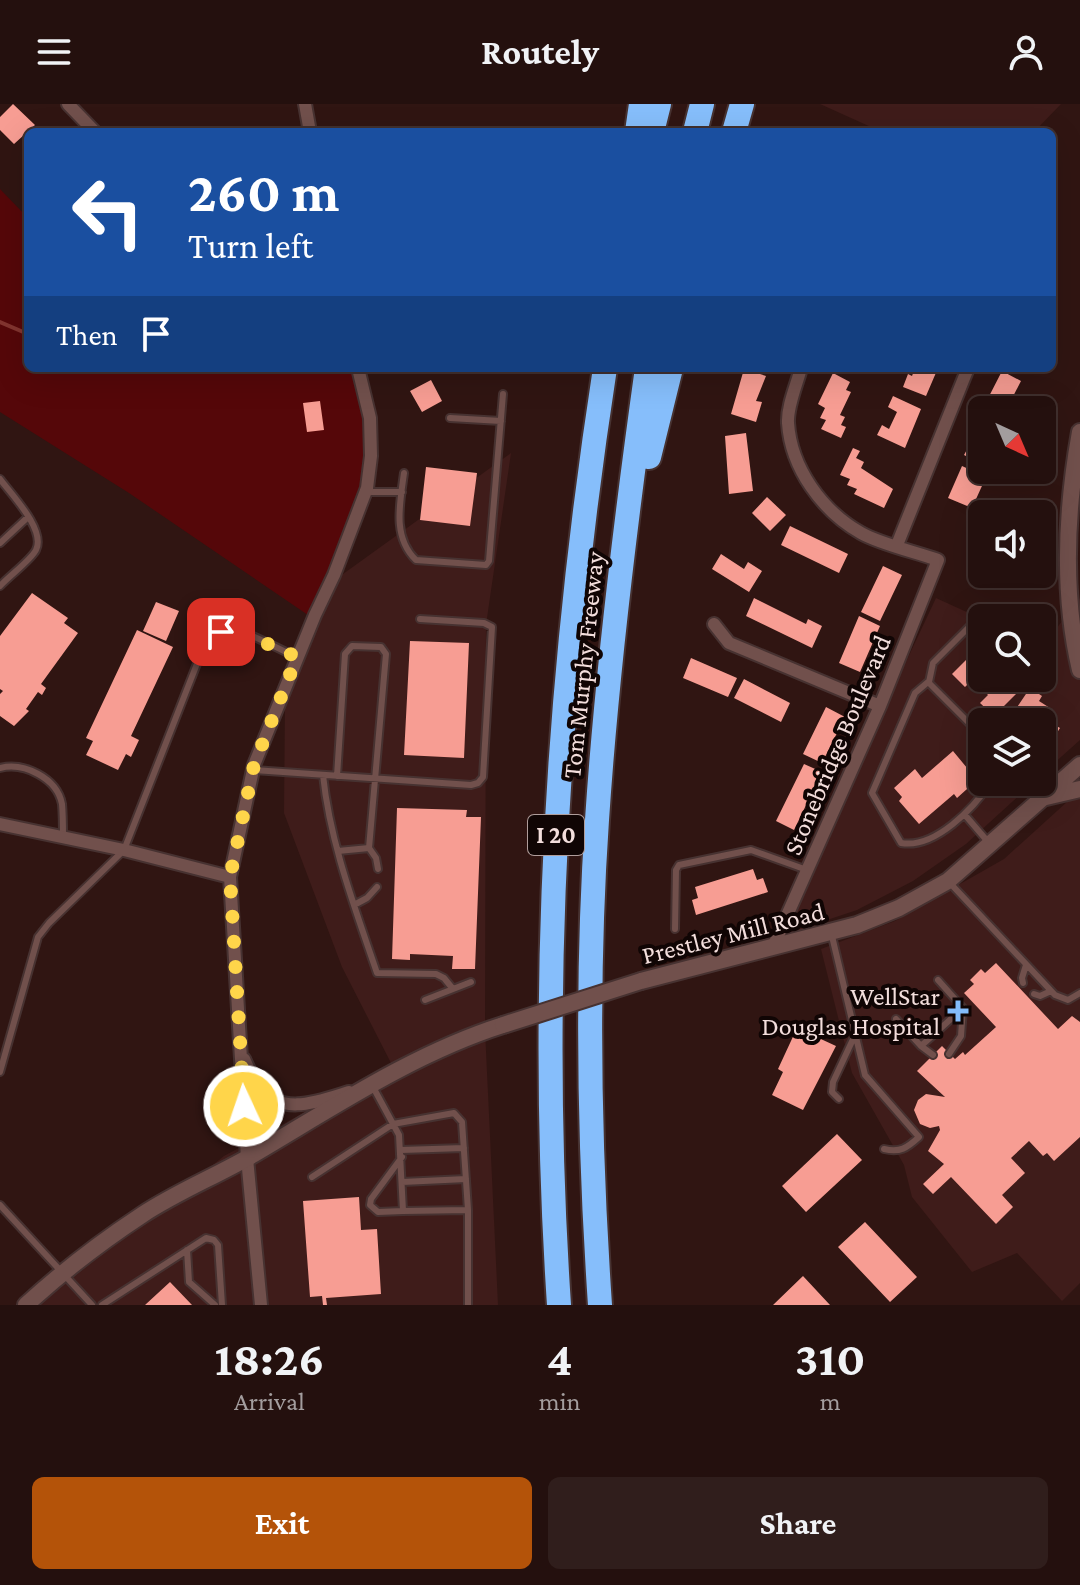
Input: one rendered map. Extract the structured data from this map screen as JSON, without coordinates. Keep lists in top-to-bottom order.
{
  "streets": {
    "highway": ["Tom Murphy Freeway", "I 20"],
    "street": ["Stonebridge Boulevard", "Prestley Mill Road"]
  },
  "crossings": [
    ["Stonebridge Boulevard", "Prestley Mill Road"]
  ],
  "places": {
    "health": ["WellStar Douglas Hospital"]
  },
  "north": "bottom right",
  "page": {
    "header": "Routely",
    "turn": ["260 m", "Turn left"],
    "then": "Then",
    "eta": [
      "18:26",
      "Arrival",
      "4",
      "min",
      "310",
      "m"
    ],
    "buttons": ["Exit", "Share"]
  }
}
